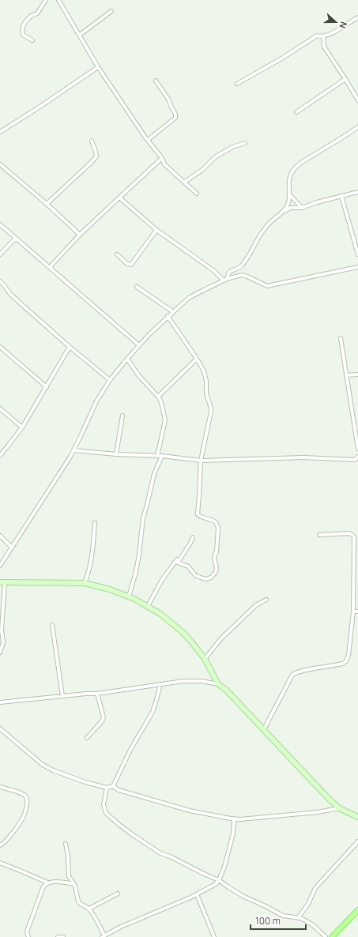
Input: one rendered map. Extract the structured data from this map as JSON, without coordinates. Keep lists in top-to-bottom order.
{
  "scale_bar": "100 m",
  "north": "right"
}
